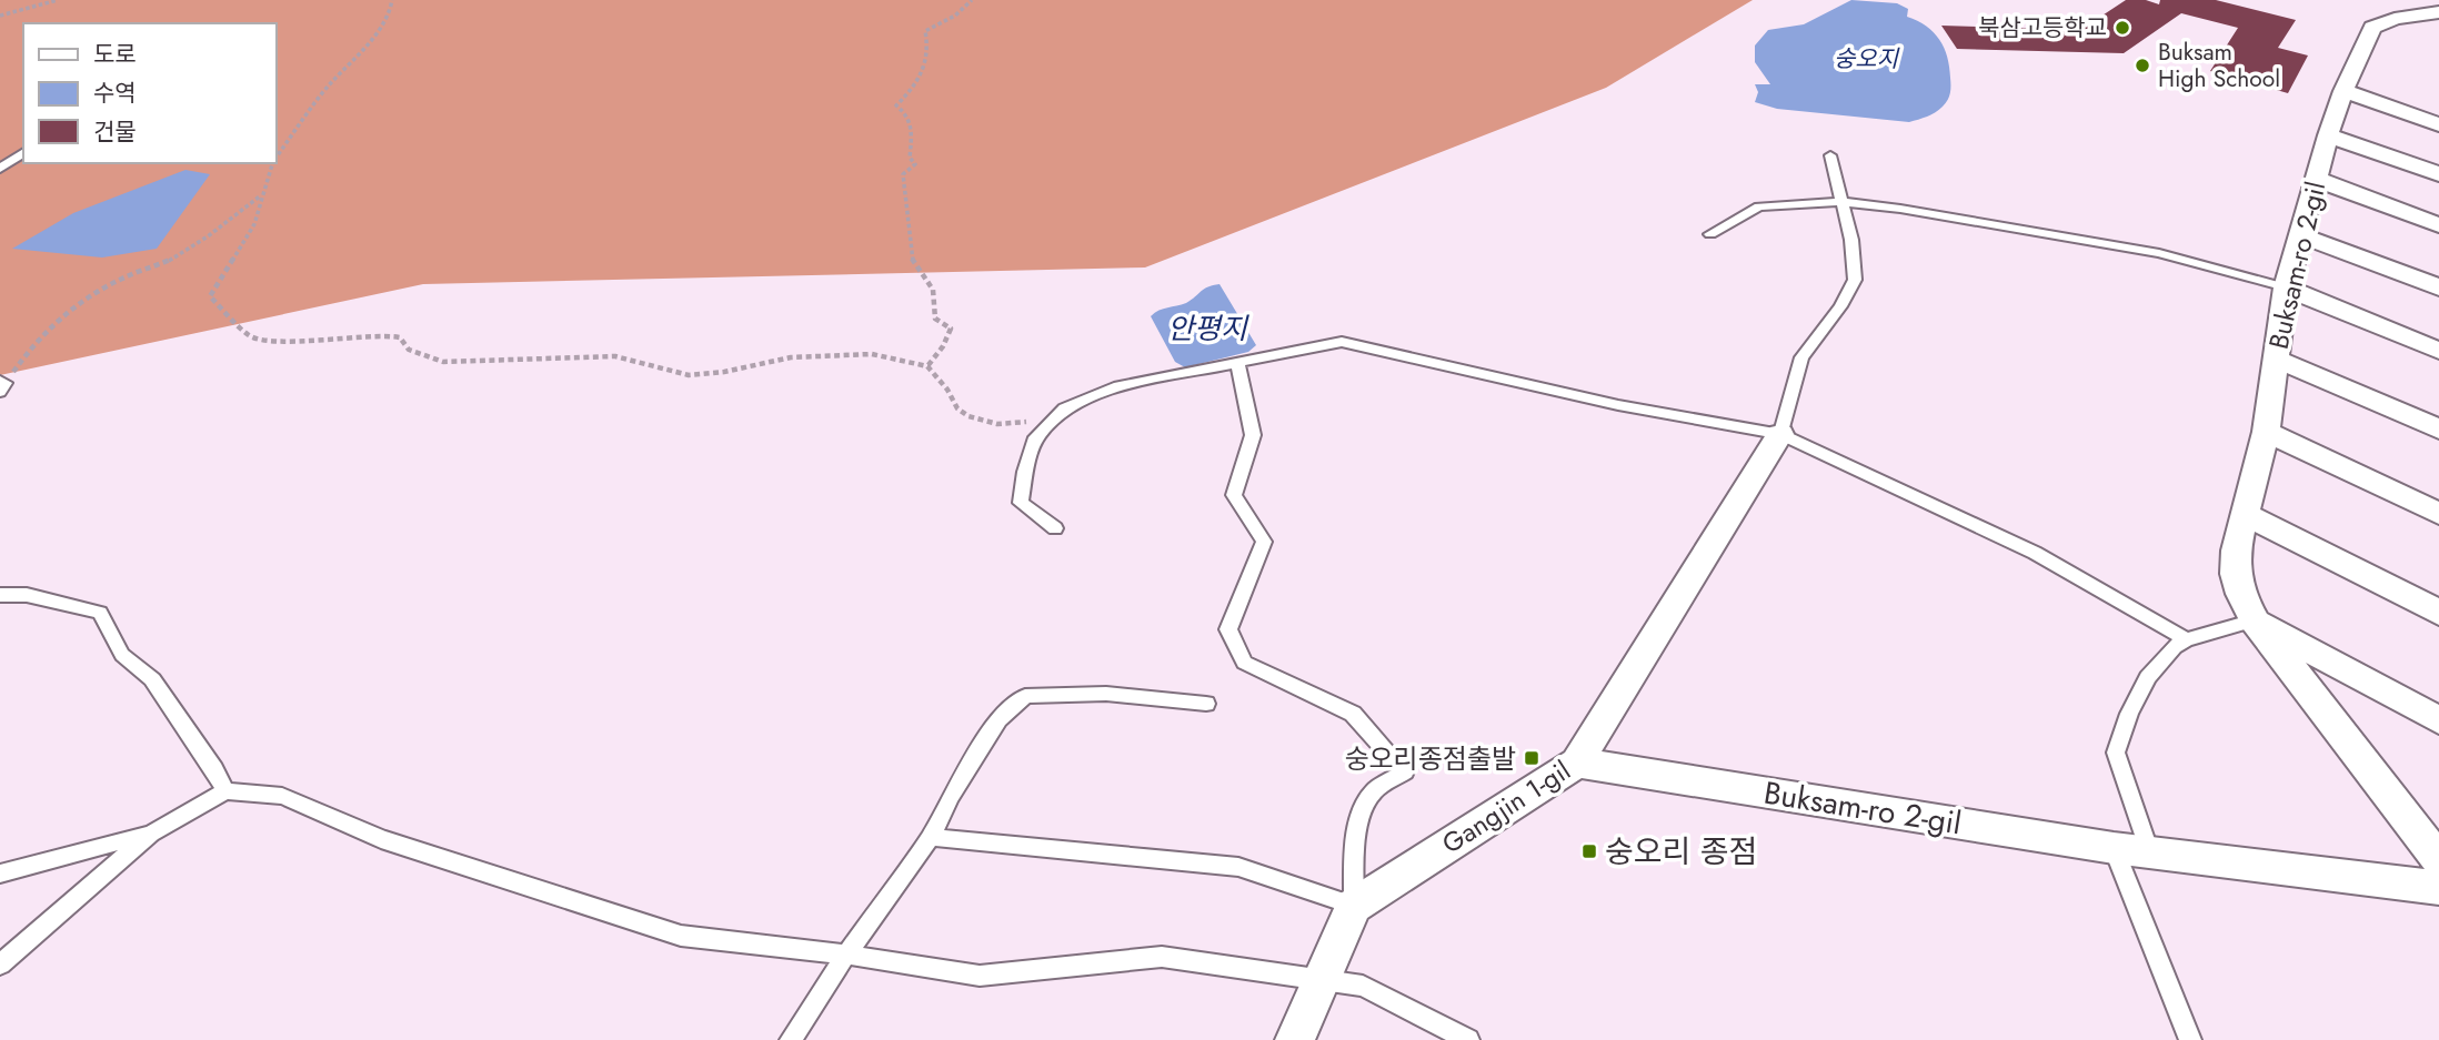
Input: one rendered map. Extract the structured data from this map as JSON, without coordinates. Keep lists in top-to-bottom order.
{
  "streets": {
    "street": ["Buksam-ro 2-gil", "Gangjin 1-gil"]
  },
  "crossings": [
    ["Buksam-ro 2-gil", "Gangjin 1-gil"]
  ],
  "water": ["숭오지", "안평지"],
  "places": {
    "other": ["북삼고등학교", "Buksam High School"],
    "transit": ["숭오리종점출발", "숭오리 종점"]
  },
  "legend": ["도로", "수역", "건물"]
}
